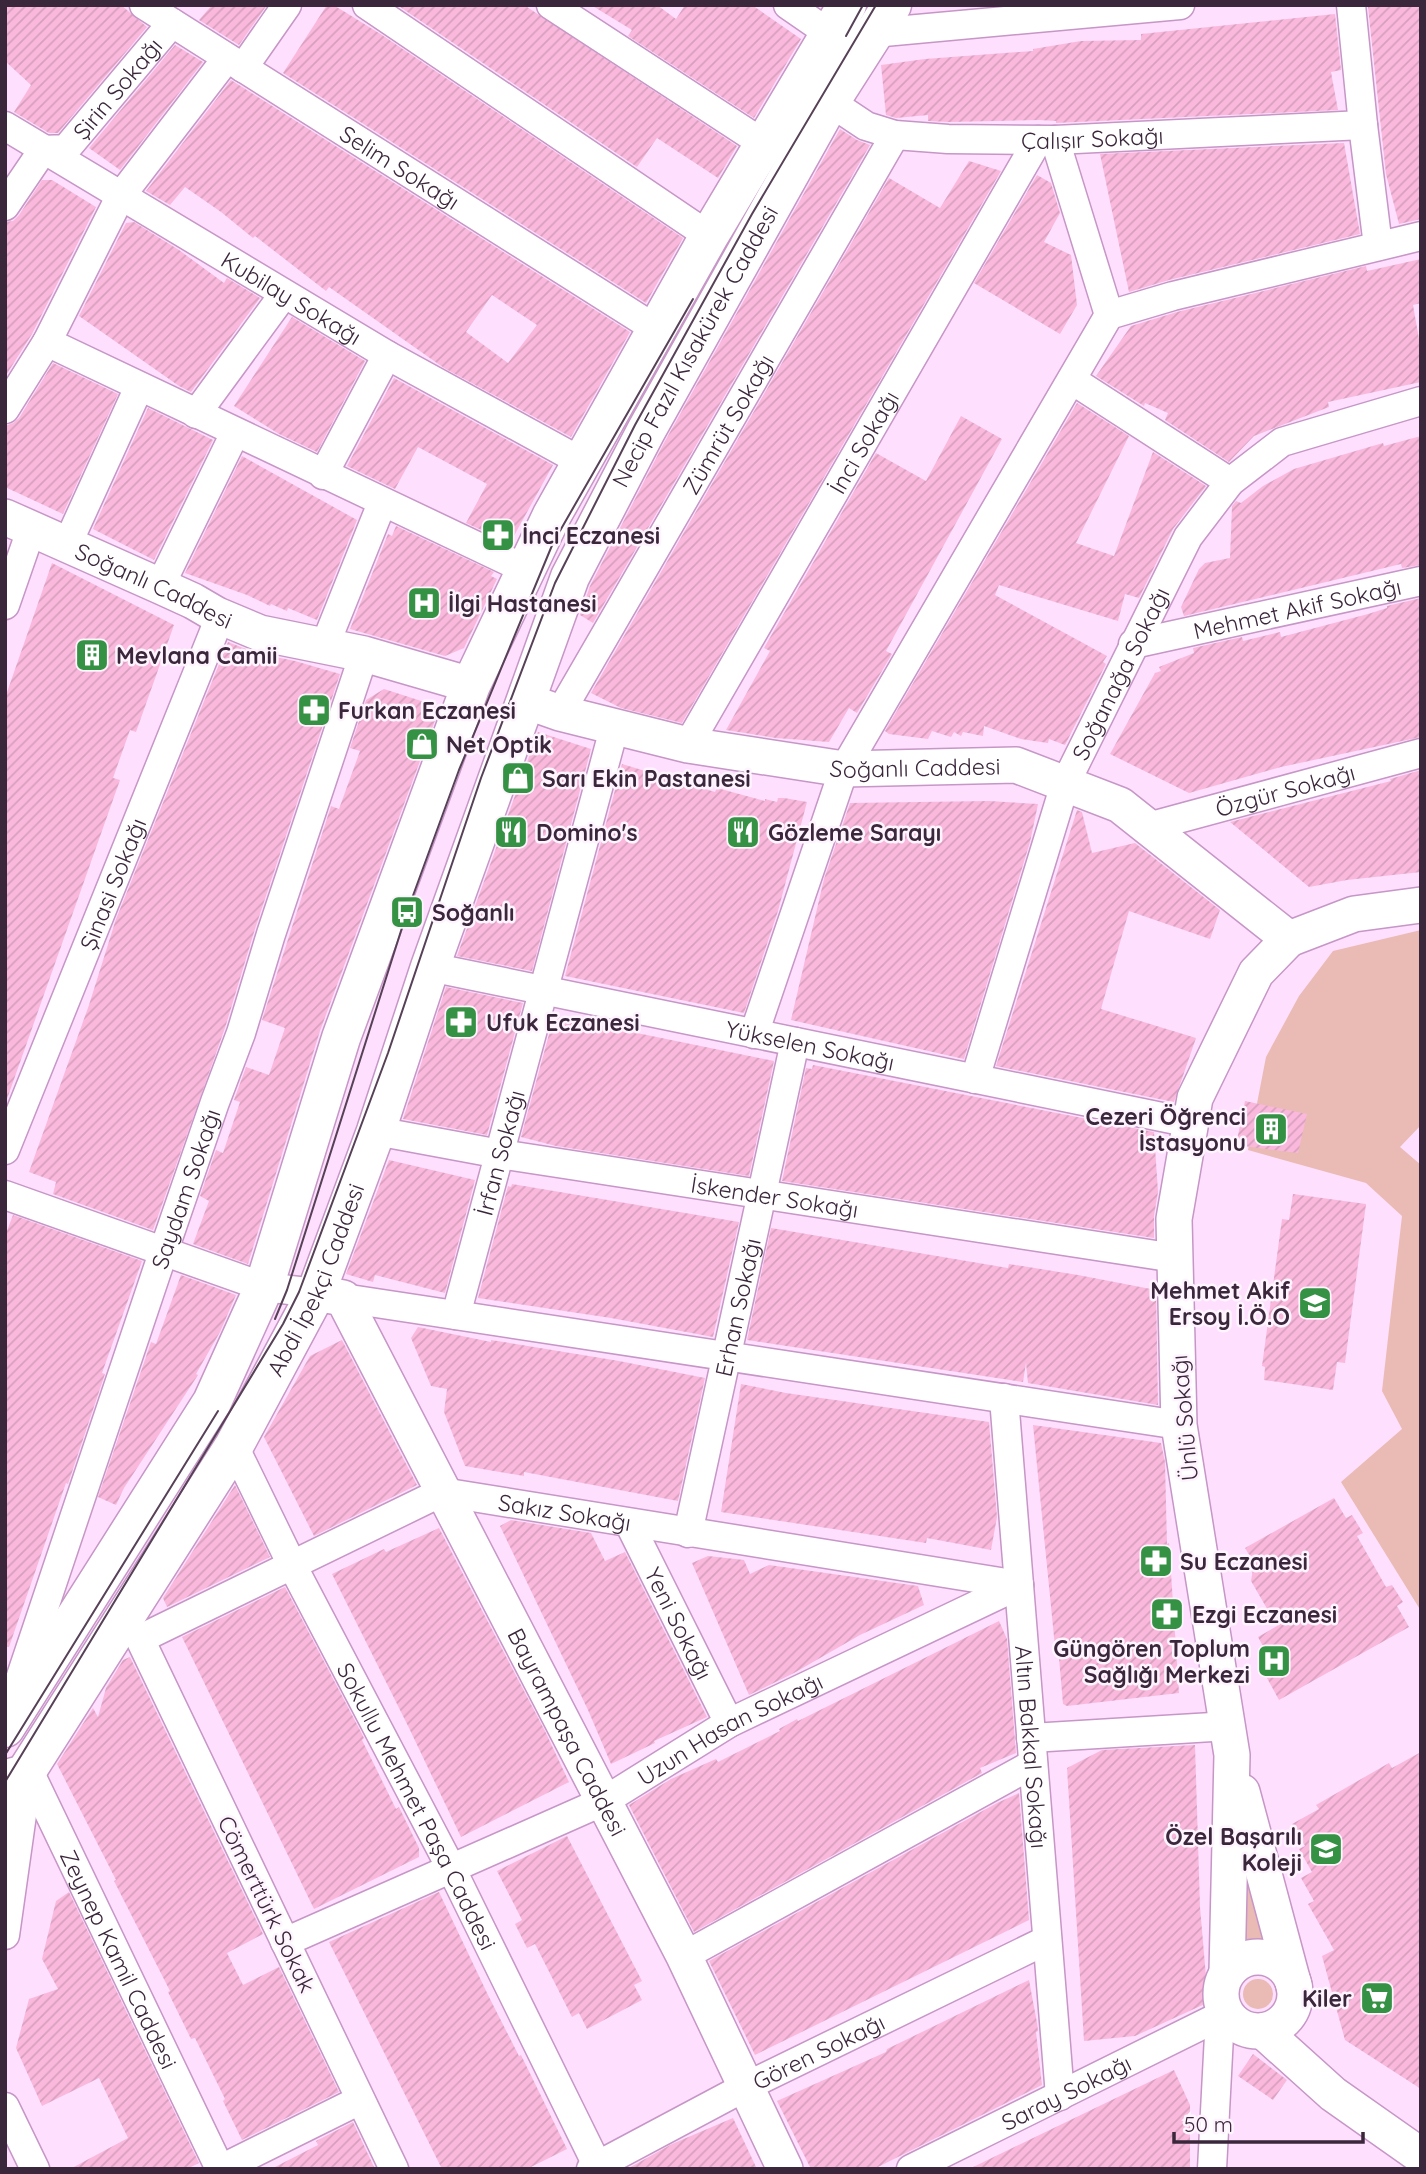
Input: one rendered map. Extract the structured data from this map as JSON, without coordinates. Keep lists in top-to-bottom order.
{
  "streets": {
    "main road": ["Necip Fazıl Kısakürek Caddesi", "Abdi İpekçi Caddesi"],
    "street": [
      "Şirin Sokağı",
      "Çalışır Sokağı",
      "Selim Sokağı",
      "Kubilay Sokağı",
      "Zümrüt Sokağı",
      "İnci Sokağı",
      "Soğanlı Caddesi",
      "Mehmet Akif Sokağı",
      "Soğanağa Sokağı",
      "Özgür Sokağı",
      "Şinasi Sokağı",
      "Yükselen Sokağı",
      "İrfan Sokağı",
      "Saydam Sokağı",
      "İskender Sokağı",
      "Erhan Sokağı",
      "Ünlü Sokağı",
      "Sakız Sokağı",
      "Yeni Sokağı",
      "Uzun Hasan Sokağı",
      "Bayrampaşa Caddesi",
      "Altın Bakkal Sokağı",
      "Sokullu Mehmet Paşa Caddesi",
      "Cömerttürk Sokak",
      "Zeynep Kamil Caddesi",
      "Gören Sokağı",
      "Saray Sokağı"
    ]
  },
  "crossings": [
    ["Şirin Sokağı", "Selim Sokağı"],
    ["Şirin Sokağı", "Kubilay Sokağı"],
    ["Çalışır Sokağı", "Necip Fazıl Kısakürek Caddesi"],
    ["Çalışır Sokağı", "Zümrüt Sokağı"],
    ["Çalışır Sokağı", "İnci Sokağı"],
    ["Selim Sokağı", "Necip Fazıl Kısakürek Caddesi"],
    ["Kubilay Sokağı", "Necip Fazıl Kısakürek Caddesi"],
    ["Necip Fazıl Kısakürek Caddesi", "Zümrüt Sokağı"],
    ["Necip Fazıl Kısakürek Caddesi", "Soğanlı Caddesi"],
    ["Necip Fazıl Kısakürek Caddesi", "Abdi İpekçi Caddesi"],
    ["Zümrüt Sokağı", "Soğanlı Caddesi"],
    ["Zümrüt Sokağı", "Abdi İpekçi Caddesi"],
    ["İnci Sokağı", "Soğanlı Caddesi"],
    ["Soğanlı Caddesi", "Soğanağa Sokağı"],
    ["Soğanlı Caddesi", "Özgür Sokağı"],
    ["Soğanlı Caddesi", "Şinasi Sokağı"],
    ["Soğanlı Caddesi", "İrfan Sokağı"],
    ["Soğanlı Caddesi", "Saydam Sokağı"],
    ["Soğanlı Caddesi", "Abdi İpekçi Caddesi"],
    ["Soğanlı Caddesi", "Ünlü Sokağı"],
    ["Mehmet Akif Sokağı", "Soğanağa Sokağı"],
    ["Soğanağa Sokağı", "Yükselen Sokağı"],
    ["Yükselen Sokağı", "İrfan Sokağı"],
    ["Yükselen Sokağı", "Abdi İpekçi Caddesi"],
    ["Yükselen Sokağı", "Erhan Sokağı"],
    ["Yükselen Sokağı", "Ünlü Sokağı"],
    ["İrfan Sokağı", "İskender Sokağı"],
    ["Saydam Sokağı", "Abdi İpekçi Caddesi"],
    ["İskender Sokağı", "Abdi İpekçi Caddesi"],
    ["İskender Sokağı", "Erhan Sokağı"],
    ["İskender Sokağı", "Ünlü Sokağı"],
    ["Abdi İpekçi Caddesi", "Bayrampaşa Caddesi"],
    ["Abdi İpekçi Caddesi", "Sokullu Mehmet Paşa Caddesi"],
    ["Abdi İpekçi Caddesi", "Zeynep Kamil Caddesi"],
    ["Erhan Sokağı", "Sakız Sokağı"],
    ["Sakız Sokağı", "Yeni Sokağı"],
    ["Sakız Sokağı", "Uzun Hasan Sokağı"],
    ["Sakız Sokağı", "Bayrampaşa Caddesi"],
    ["Sakız Sokağı", "Altın Bakkal Sokağı"],
    ["Yeni Sokağı", "Uzun Hasan Sokağı"],
    ["Uzun Hasan Sokağı", "Bayrampaşa Caddesi"],
    ["Uzun Hasan Sokağı", "Altın Bakkal Sokağı"],
    ["Uzun Hasan Sokağı", "Sokullu Mehmet Paşa Caddesi"],
    ["Uzun Hasan Sokağı", "Cömerttürk Sokak"],
    ["Bayrampaşa Caddesi", "Gören Sokağı"],
    ["Altın Bakkal Sokağı", "Gören Sokağı"],
    ["Altın Bakkal Sokağı", "Saray Sokağı"],
    ["Sokullu Mehmet Paşa Caddesi", "Cömerttürk Sokak"],
    ["Sokullu Mehmet Paşa Caddesi", "Gören Sokağı"]
  ],
  "places": {
    "pharmacy": [
      "İnci Eczanesi",
      "Furkan Eczanesi",
      "Ufuk Eczanesi",
      "Su Eczanesi",
      "Ezgi Eczanesi"
    ],
    "hospital": ["İlgi Hastanesi", "Güngören Toplum Sağlığı Merkezi"],
    "building": ["Mevlana Camii", "Cezeri Öğrenci İstasyonu"],
    "shop": ["Net Optik", "Sarı Ekin Pastanesi"],
    "restaurant": ["Domino's", "Gözleme Sarayı"],
    "bus stop": ["Soğanlı"],
    "school or university": ["Mehmet Akif Ersoy İ.Ö.O", "Özel Başarılı Koleji"],
    "supermarket": ["Kiler"]
  },
  "scale_bar": "50 m"
}
